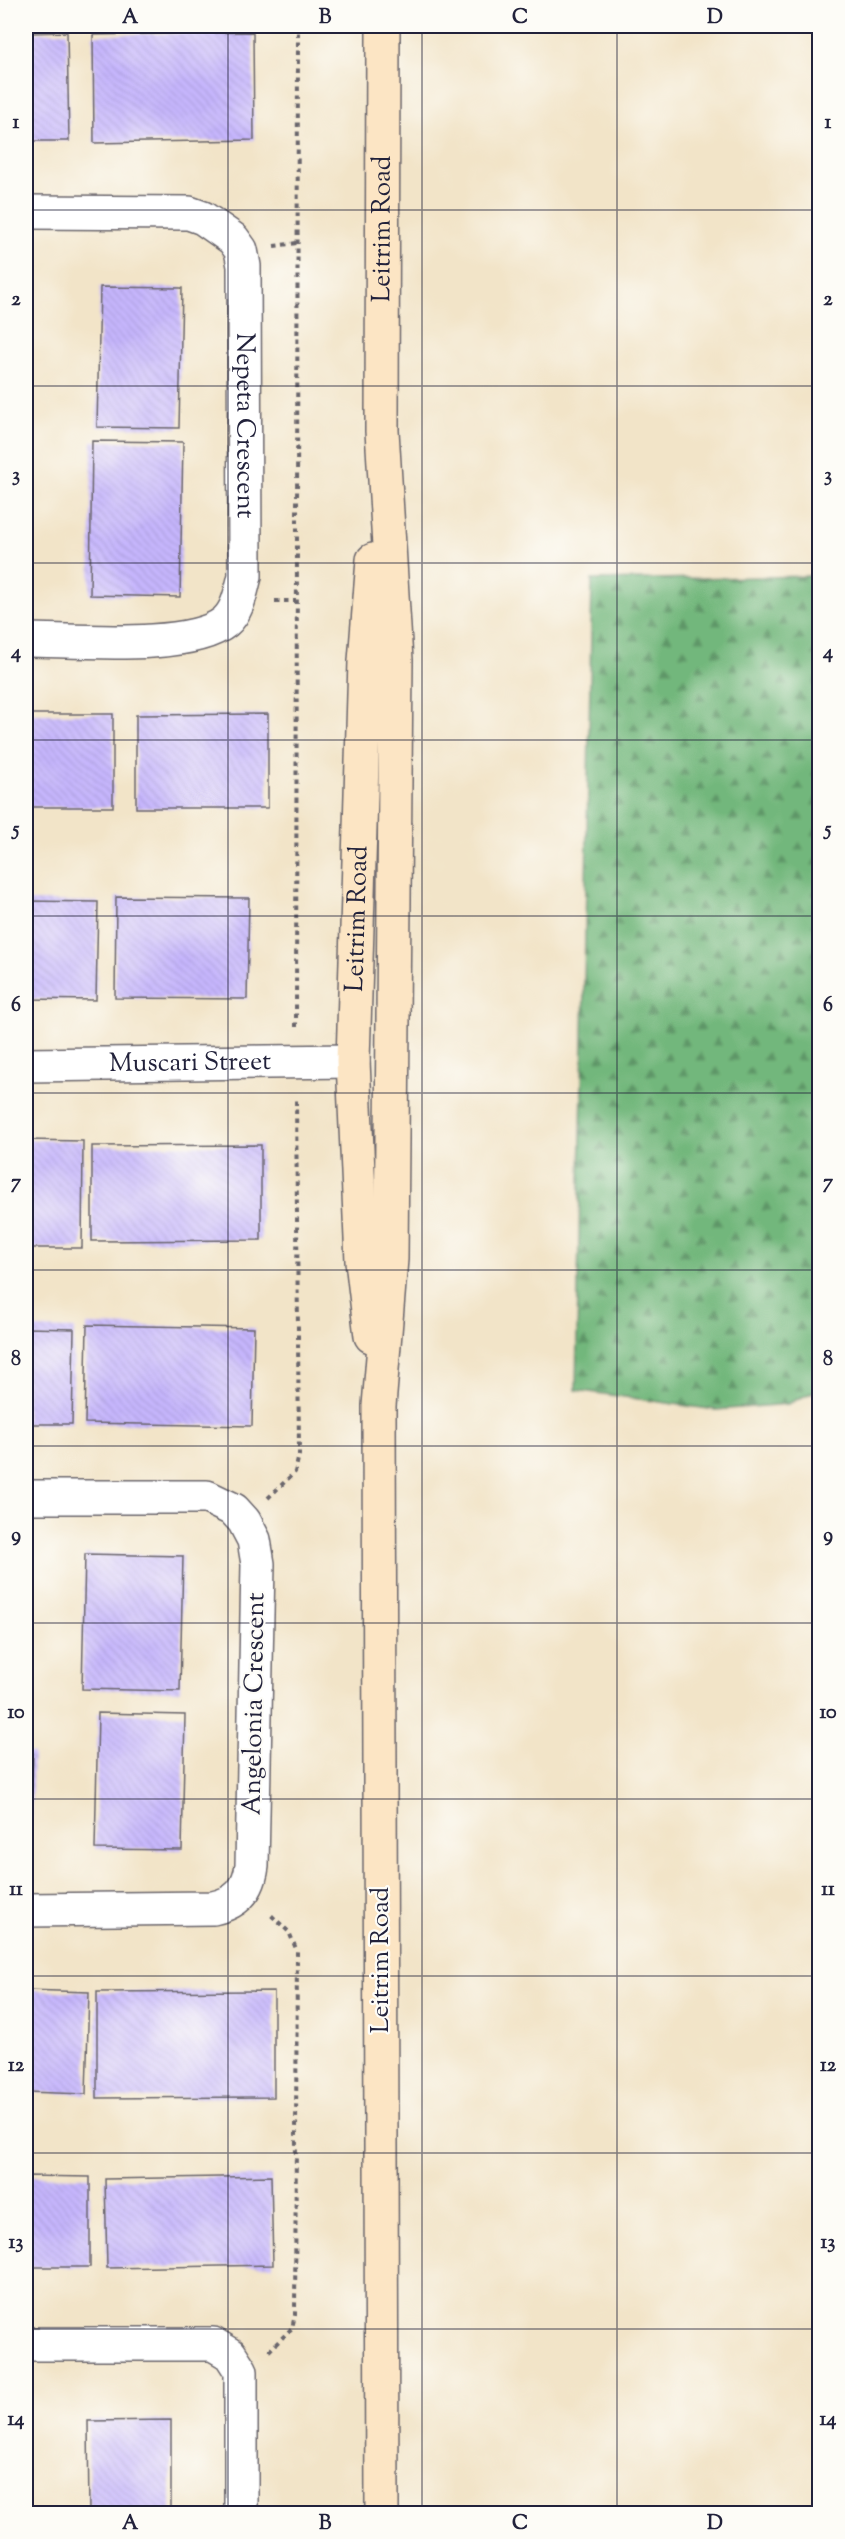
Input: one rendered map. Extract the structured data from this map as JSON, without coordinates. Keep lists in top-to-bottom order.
{
  "streets": {
    "main road": ["Leitrim Road"],
    "street": ["Nepeta Crescent", "Muscari Street", "Angelonia Crescent"]
  },
  "crossings": [
    ["Leitrim Road", "Muscari Street"]
  ],
  "grid": {
    "columns": [
      "A",
      "B",
      "C",
      "D"
    ],
    "rows": [
      "1",
      "2",
      "3",
      "4",
      "5",
      "6",
      "7",
      "8",
      "9",
      "10",
      "11",
      "12",
      "13",
      "14"
    ]
  }
}
